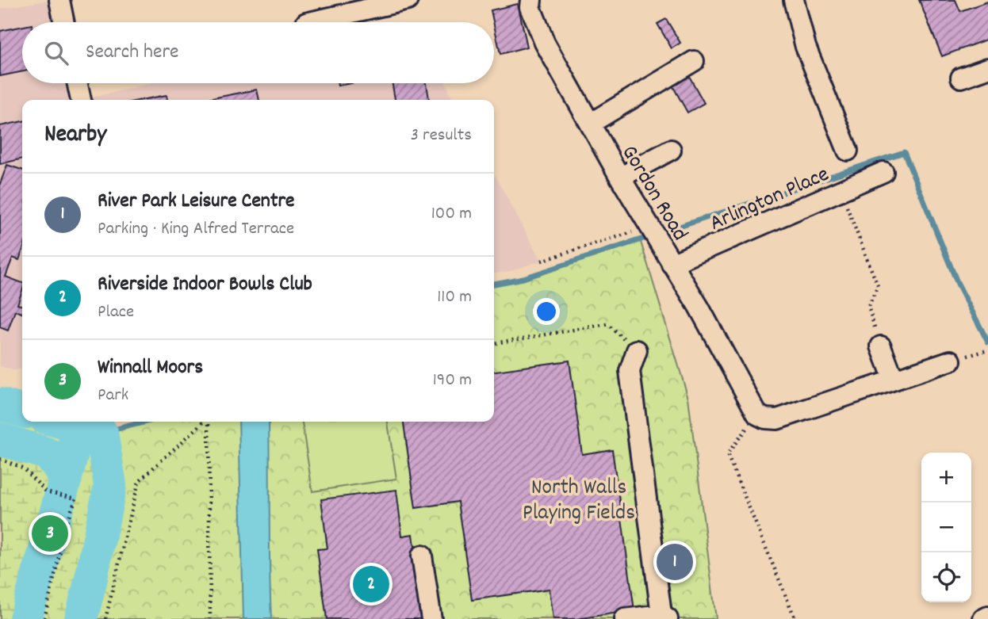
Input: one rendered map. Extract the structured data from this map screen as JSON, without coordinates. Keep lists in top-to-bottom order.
{
  "streets": {
    "street": ["Gordon Road", "Arlington Place"]
  },
  "crossings": [
    ["Gordon Road", "Arlington Place"]
  ],
  "parks": ["North Walls Playing Fields"],
  "page": {
    "search": "Search here",
    "heading": ["Nearby", "3 results"],
    "list": [
      {
        "mark": "1",
        "name": "River Park Leisure Centre",
        "note": "Parking · King Alfred Terrace",
        "value": "100 m"
      },
      {
        "mark": "2",
        "name": "Riverside Indoor Bowls Club",
        "note": "Place",
        "value": "110 m"
      },
      {
        "mark": "3",
        "name": "Winnall Moors",
        "note": "Park",
        "value": "190 m"
      }
    ],
    "map_buttons": ["+", "−"],
    "pins": ["3", "1", "2"]
  }
}
